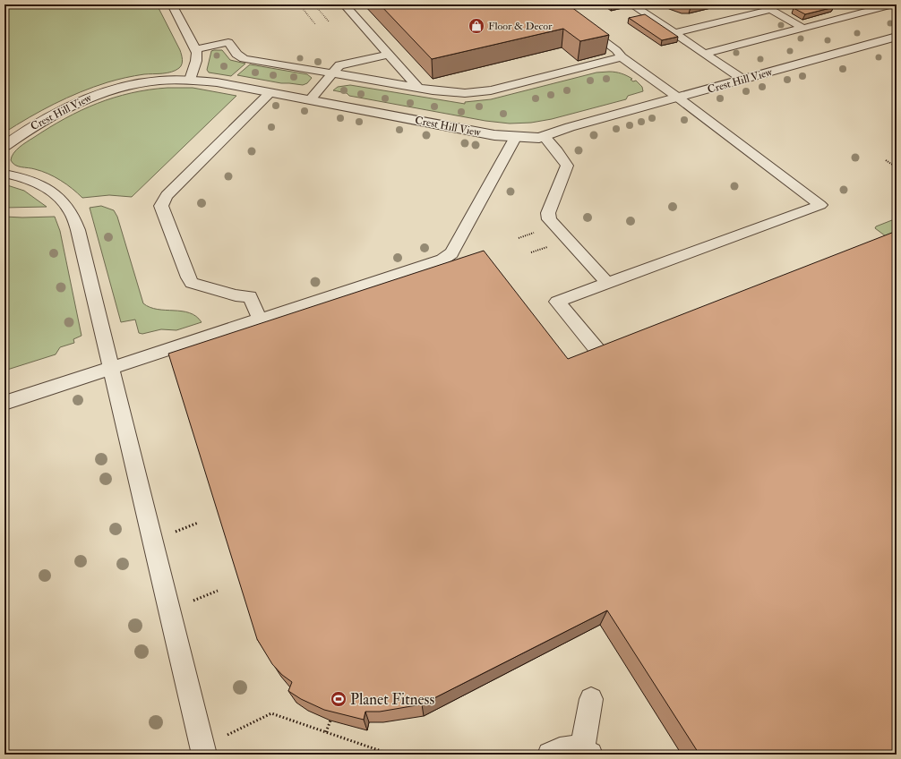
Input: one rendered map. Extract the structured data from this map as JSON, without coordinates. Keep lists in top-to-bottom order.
{
  "streets": {
    "street": ["Crest Hill View"]
  },
  "places": {
    "shop": ["Floor & Decor"],
    "sports": ["Planet Fitness"]
  }
}
